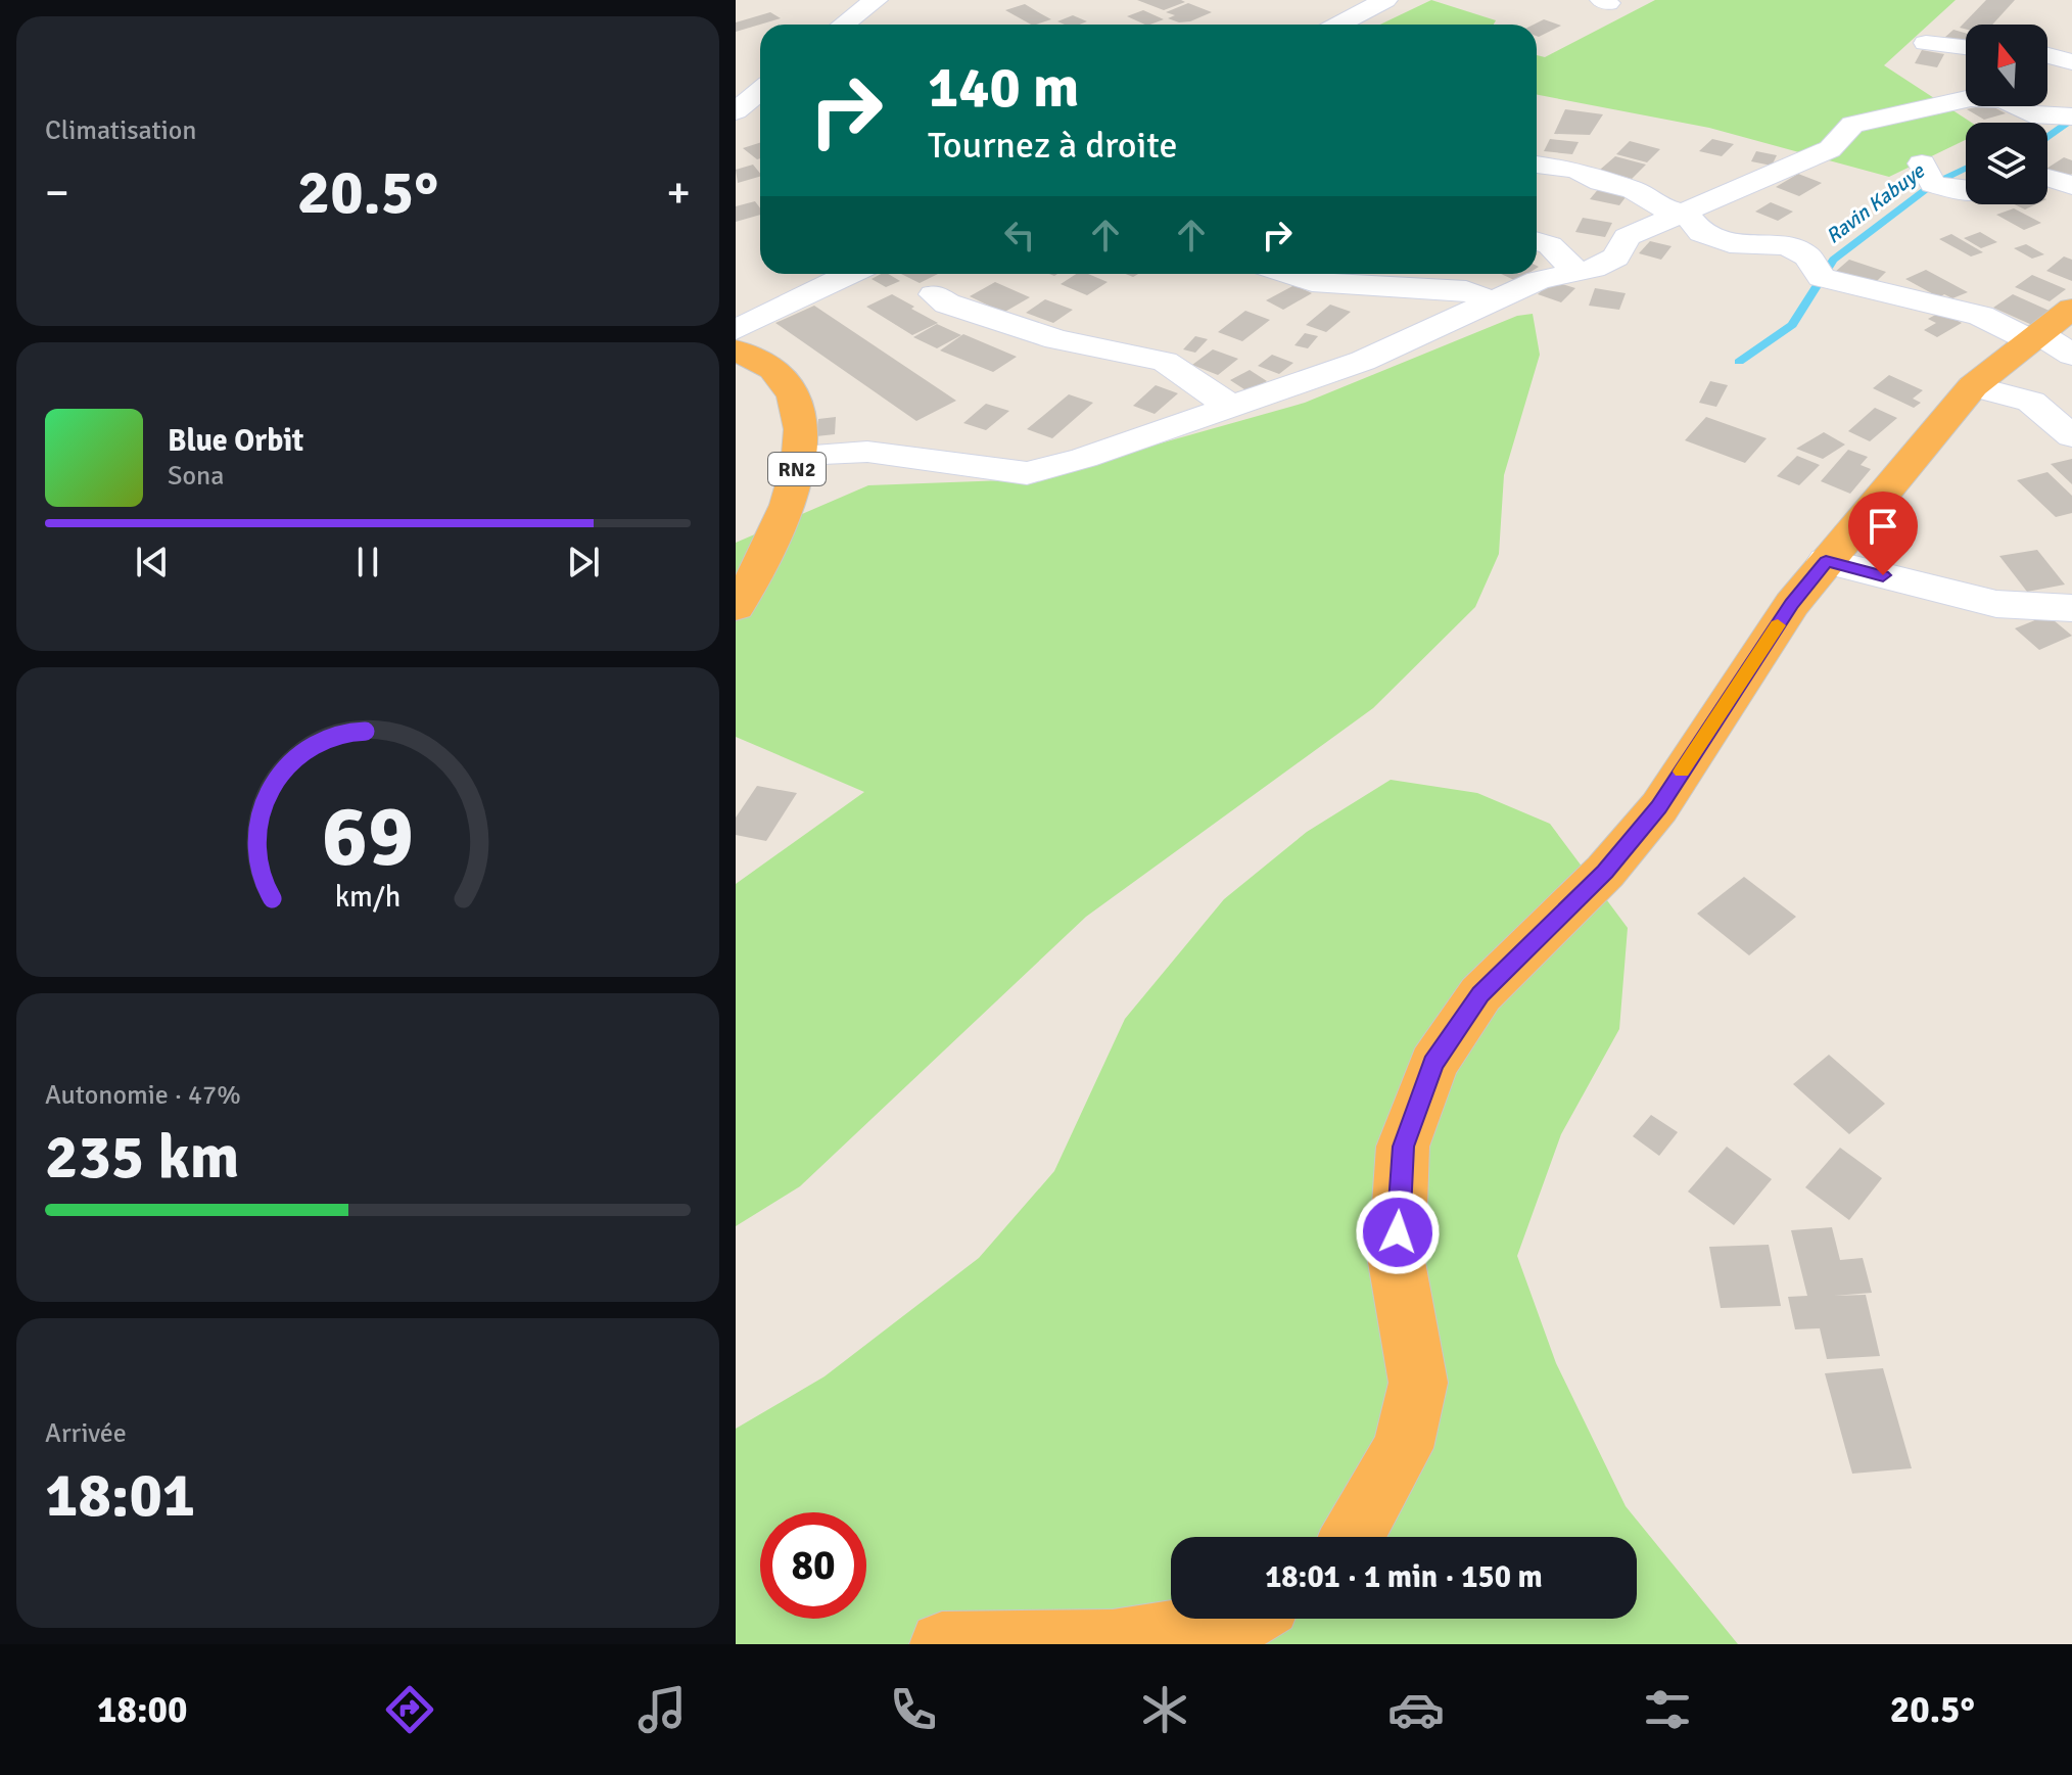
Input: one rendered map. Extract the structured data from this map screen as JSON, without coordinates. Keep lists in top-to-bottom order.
{
  "streets": {
    "highway": ["RN2"]
  },
  "water": ["Ravin Kabuye"],
  "north": "top",
  "page": {
    "tile": [
      "Climatisation",
      ["Autonomie · 47%", "235 km"],
      ["Arrivée", "18:01"]
    ],
    "turn": ["140 m", "Tournez à droite"],
    "heat": ["−", "20.5°", "+"],
    "song": ["Blue Orbit", "Sona"],
    "limit": "80",
    "trip": "18:01 · 1 min · 150 m",
    "tabs": ["18:00", "20.5°"],
    "gauge": ["69", "km/h"]
  }
}
